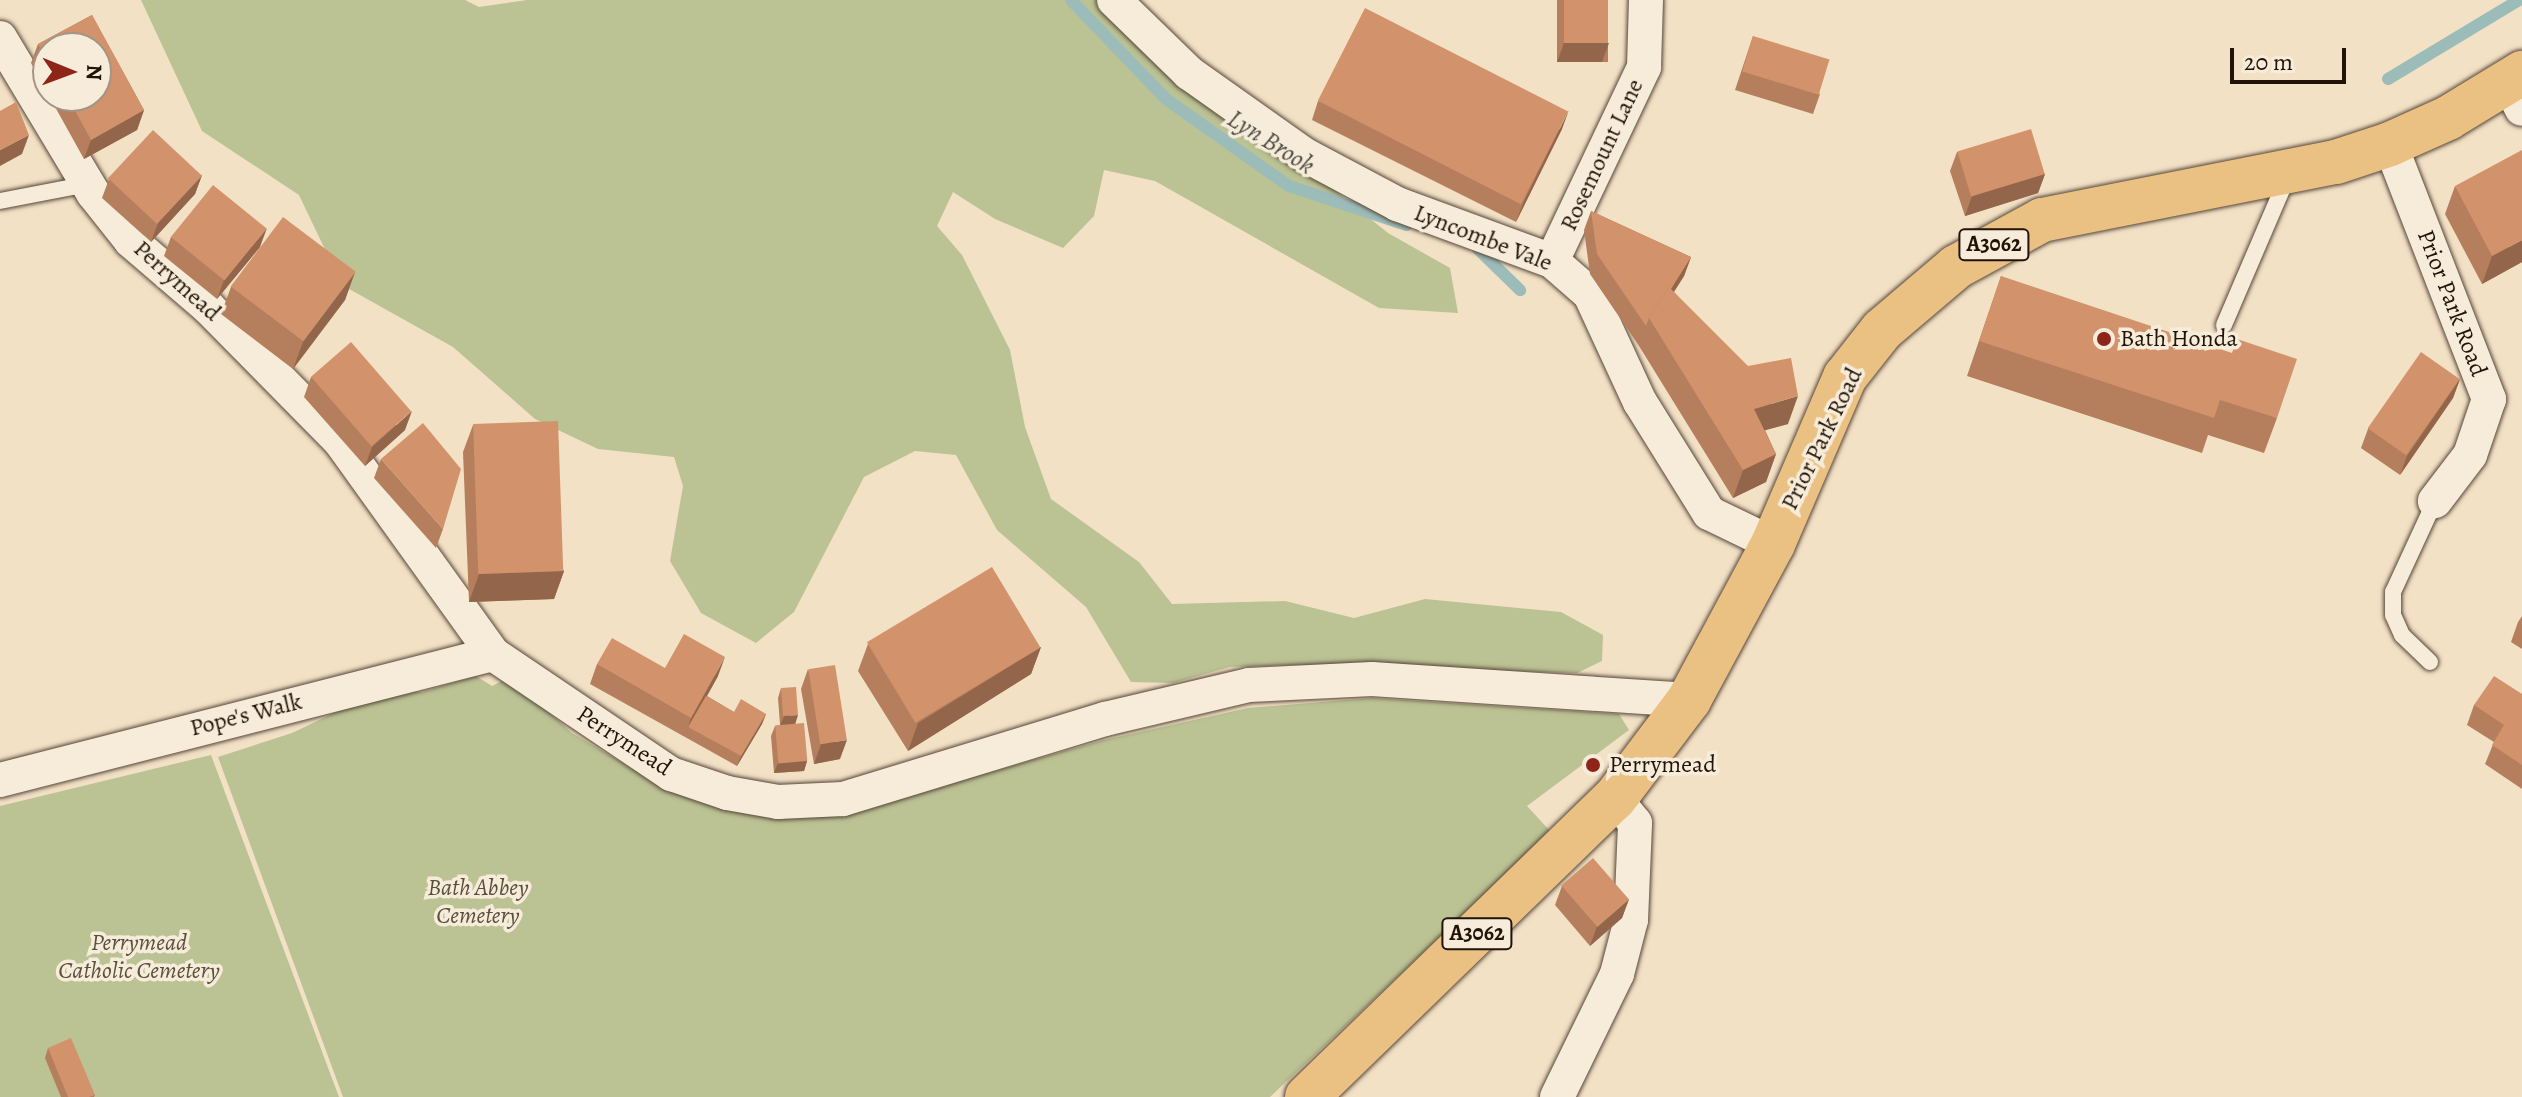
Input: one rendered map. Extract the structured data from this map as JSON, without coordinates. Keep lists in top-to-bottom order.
{
  "streets": {
    "main road": ["A3062", "Prior Park Road"],
    "street": [
      "Rosemount Lane",
      "Lyncombe Vale",
      "Perrymead",
      "Pope's Walk"
    ]
  },
  "crossings": [
    ["Rosemount Lane", "Lyncombe Vale"],
    ["Lyncombe Vale", "Prior Park Road"],
    ["A3062", "Perrymead"],
    ["A3062", "Prior Park Road"],
    ["Perrymead", "Prior Park Road"],
    ["Perrymead", "Pope's Walk"]
  ],
  "water": ["Lyn Brook"],
  "parks": ["Bath Abbey Cemetery", "Perrymead Catholic Cemetery"],
  "places": ["Bath Honda", "Perrymead"],
  "scale_bar": "20 m",
  "north": "right"
}
